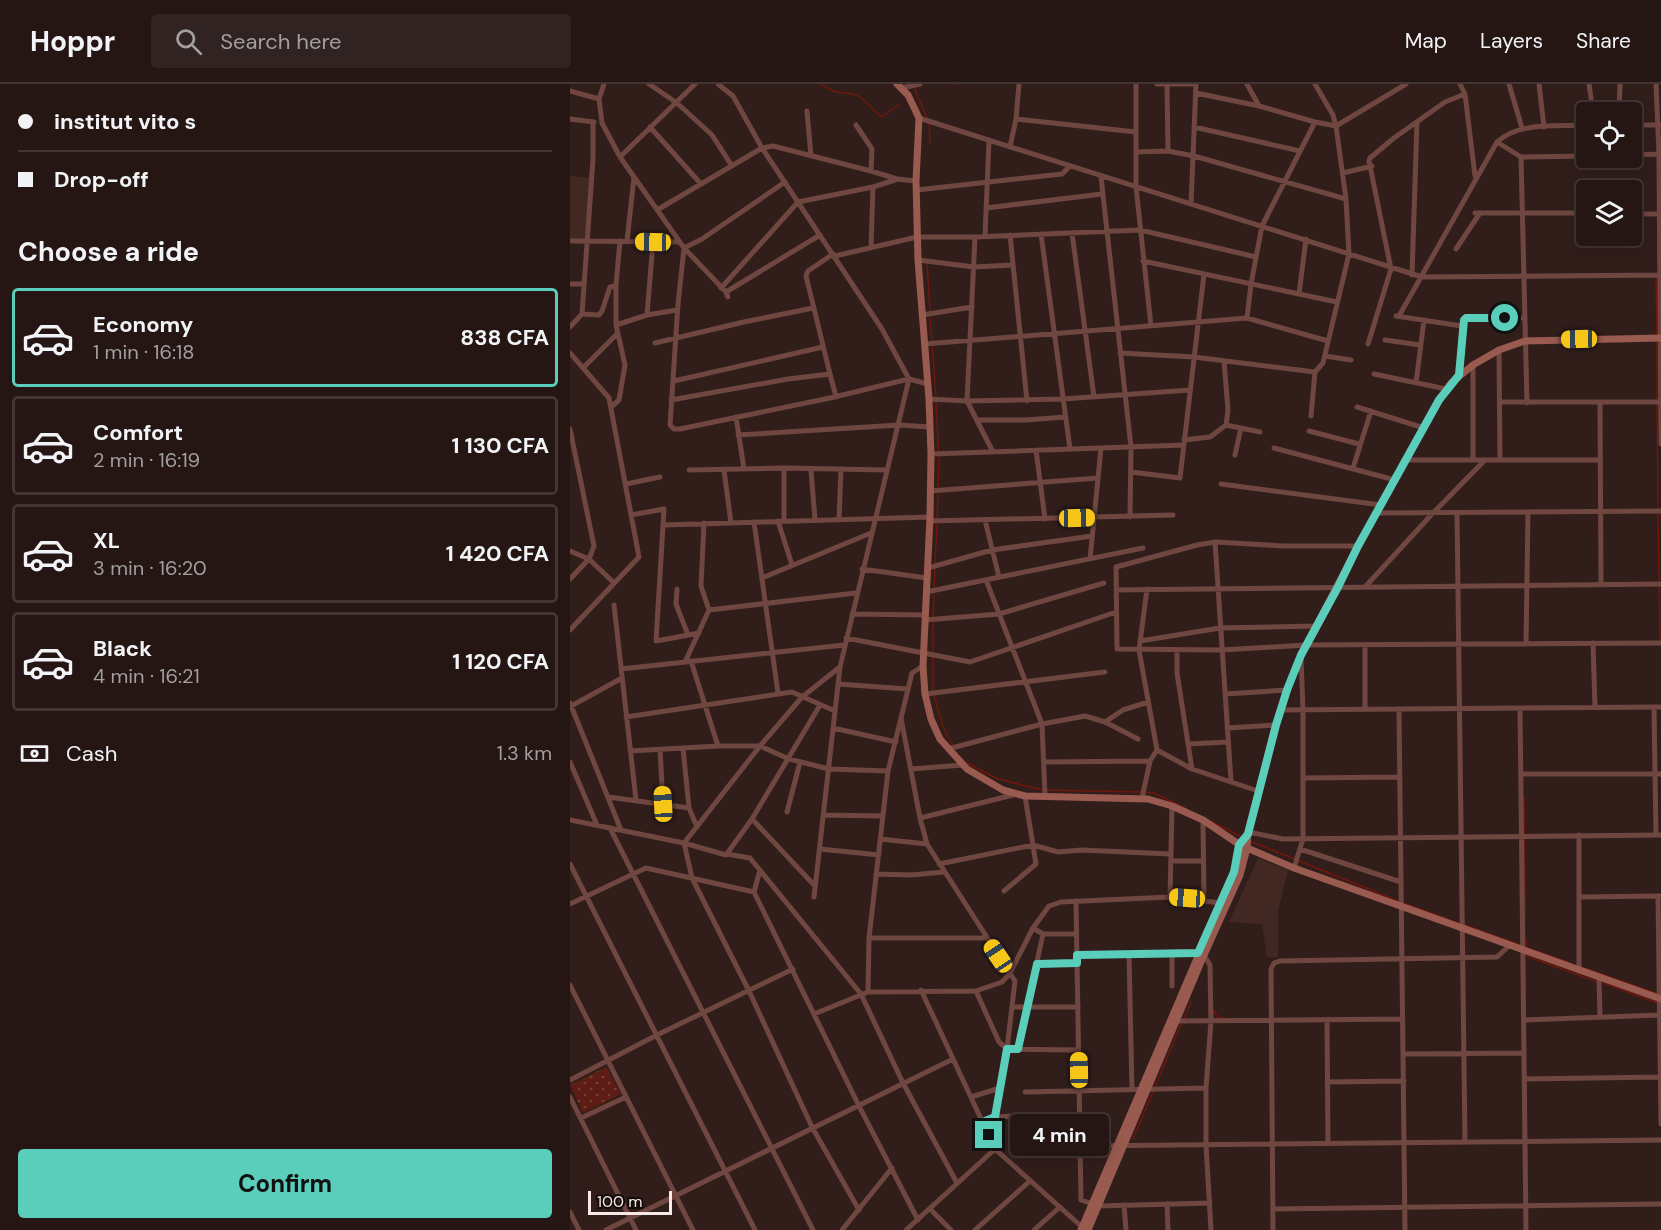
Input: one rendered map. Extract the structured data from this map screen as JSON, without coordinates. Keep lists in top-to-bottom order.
{
  "scale_bar": "100 m",
  "page": {
    "header": "Hoppr",
    "search": "Search here",
    "nav": ["Map", "Layers", "Share"],
    "banner": ["institut vito s", "Drop-off"],
    "heading": "Choose a ride",
    "list": [
      {
        "name": "Economy",
        "note": "1 min · 16:18",
        "value": "838 CFA"
      },
      {
        "name": "Comfort",
        "note": "2 min · 16:19",
        "value": "1 130 CFA"
      },
      {
        "name": "XL",
        "note": "3 min · 16:20",
        "value": "1 420 CFA"
      },
      {
        "name": "Black",
        "note": "4 min · 16:21",
        "value": "1 120 CFA"
      }
    ],
    "pay": ["Cash", "1.3 km"],
    "bubble": "4 min",
    "buttons": "Confirm",
    "scale": "100 m"
  }
}
